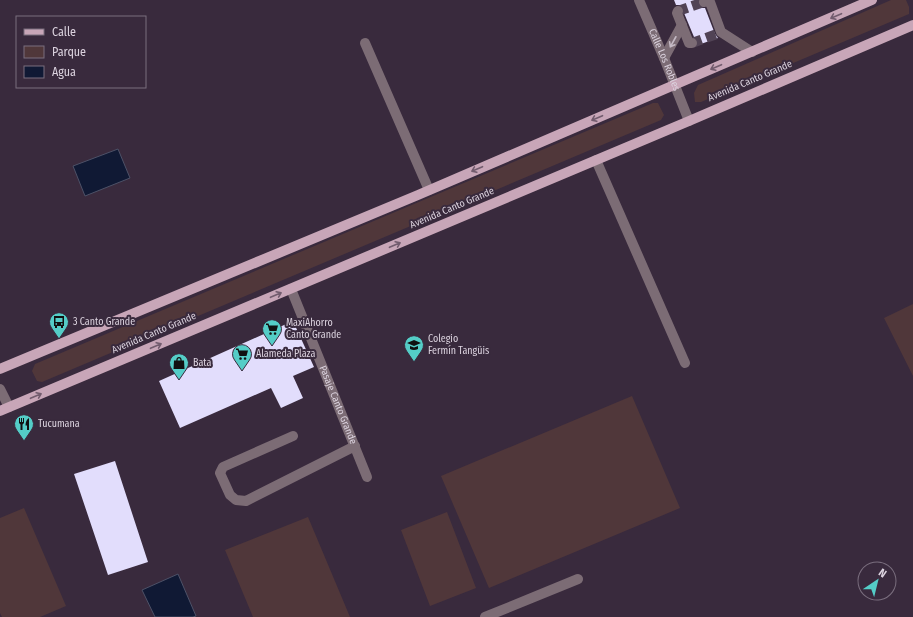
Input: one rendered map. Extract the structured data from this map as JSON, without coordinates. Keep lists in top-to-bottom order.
{
  "streets": {
    "main road": ["Avenida Canto Grande"],
    "street": ["Calle Los Robles", "Pasaje Canto Grande"]
  },
  "crossings": [
    ["Calle Los Robles", "Avenida Canto Grande"],
    ["Avenida Canto Grande", "Pasaje Canto Grande"]
  ],
  "places": {
    "bus stop": ["3 Canto Grande"],
    "supermarket": ["MaxiAhorro Canto Grande", "Alameda Plaza"],
    "school or university": ["Colegio Fermín Tangüis"],
    "shop": ["Bata"],
    "restaurant": ["Tucumana"]
  },
  "legend": ["Calle", "Parque", "Agua"],
  "north": "top right"
}
